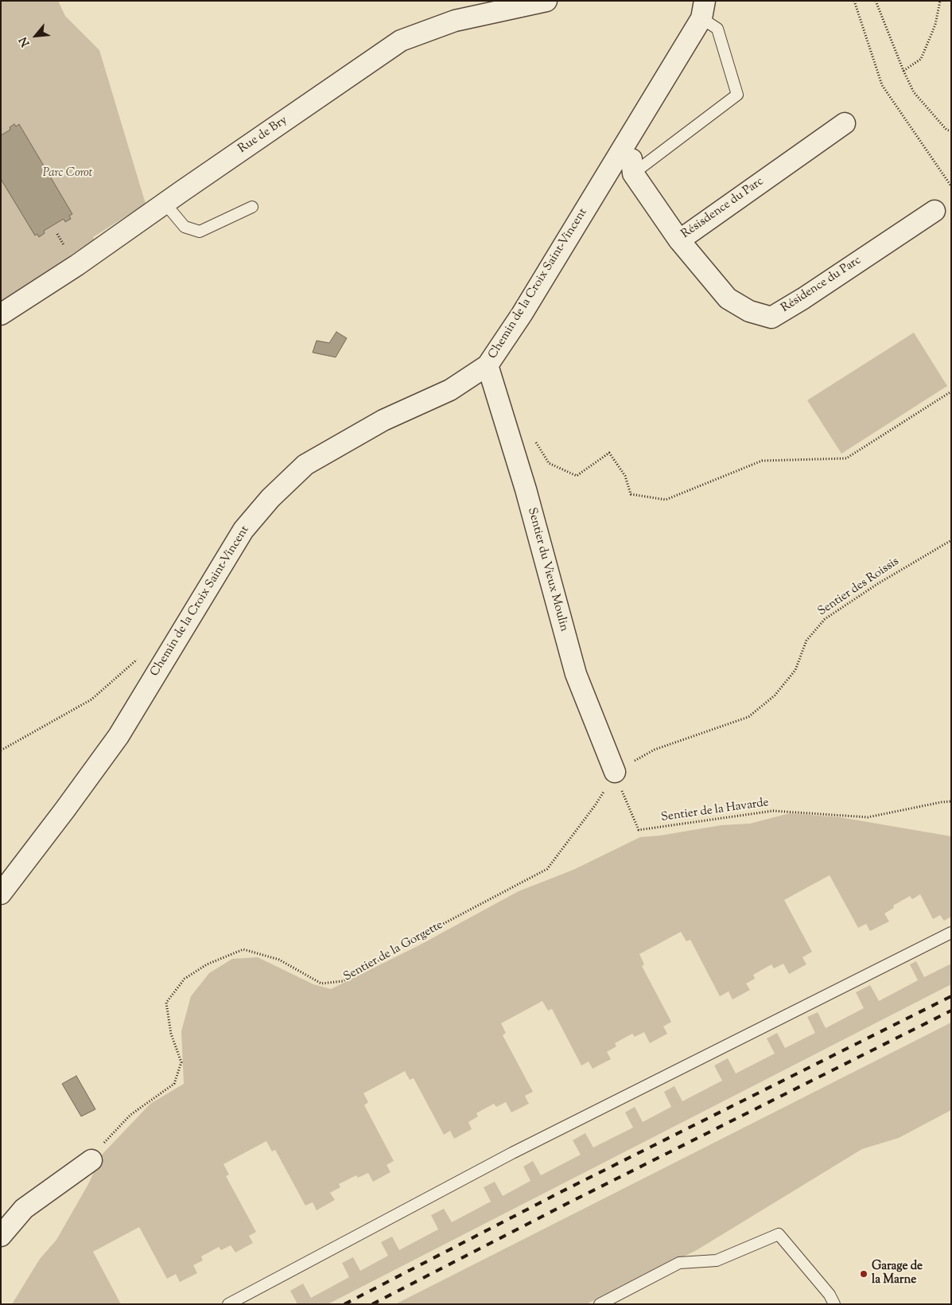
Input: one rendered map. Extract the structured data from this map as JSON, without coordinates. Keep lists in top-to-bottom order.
{
  "streets": {
    "street": [
      "Rue de Bry",
      "Résisdence du Parc",
      "Chemin de la Croix Saint-Vincent",
      "Résidence du Parc",
      "Sentier du Vieux Moulin"
    ],
    "path": ["Sentier des Roissis", "Sentier de la Havarde", "Sentier de la Gorgette"]
  },
  "crossings": [
    ["Résisdence du Parc", "Chemin de la Croix Saint-Vincent"],
    ["Résisdence du Parc", "Résidence du Parc"],
    ["Chemin de la Croix Saint-Vincent", "Sentier du Vieux Moulin"],
    ["Sentier du Vieux Moulin", "Sentier des Roissis"],
    ["Sentier du Vieux Moulin", "Sentier de la Havarde"],
    ["Sentier du Vieux Moulin", "Sentier de la Gorgette"],
    ["Sentier des Roissis", "Sentier de la Havarde"],
    ["Sentier des Roissis", "Sentier de la Gorgette"],
    ["Sentier de la Havarde", "Sentier de la Gorgette"]
  ],
  "parks": ["Parc Corot"],
  "places": ["Garage de la Marne"],
  "north": "bottom left"
}
